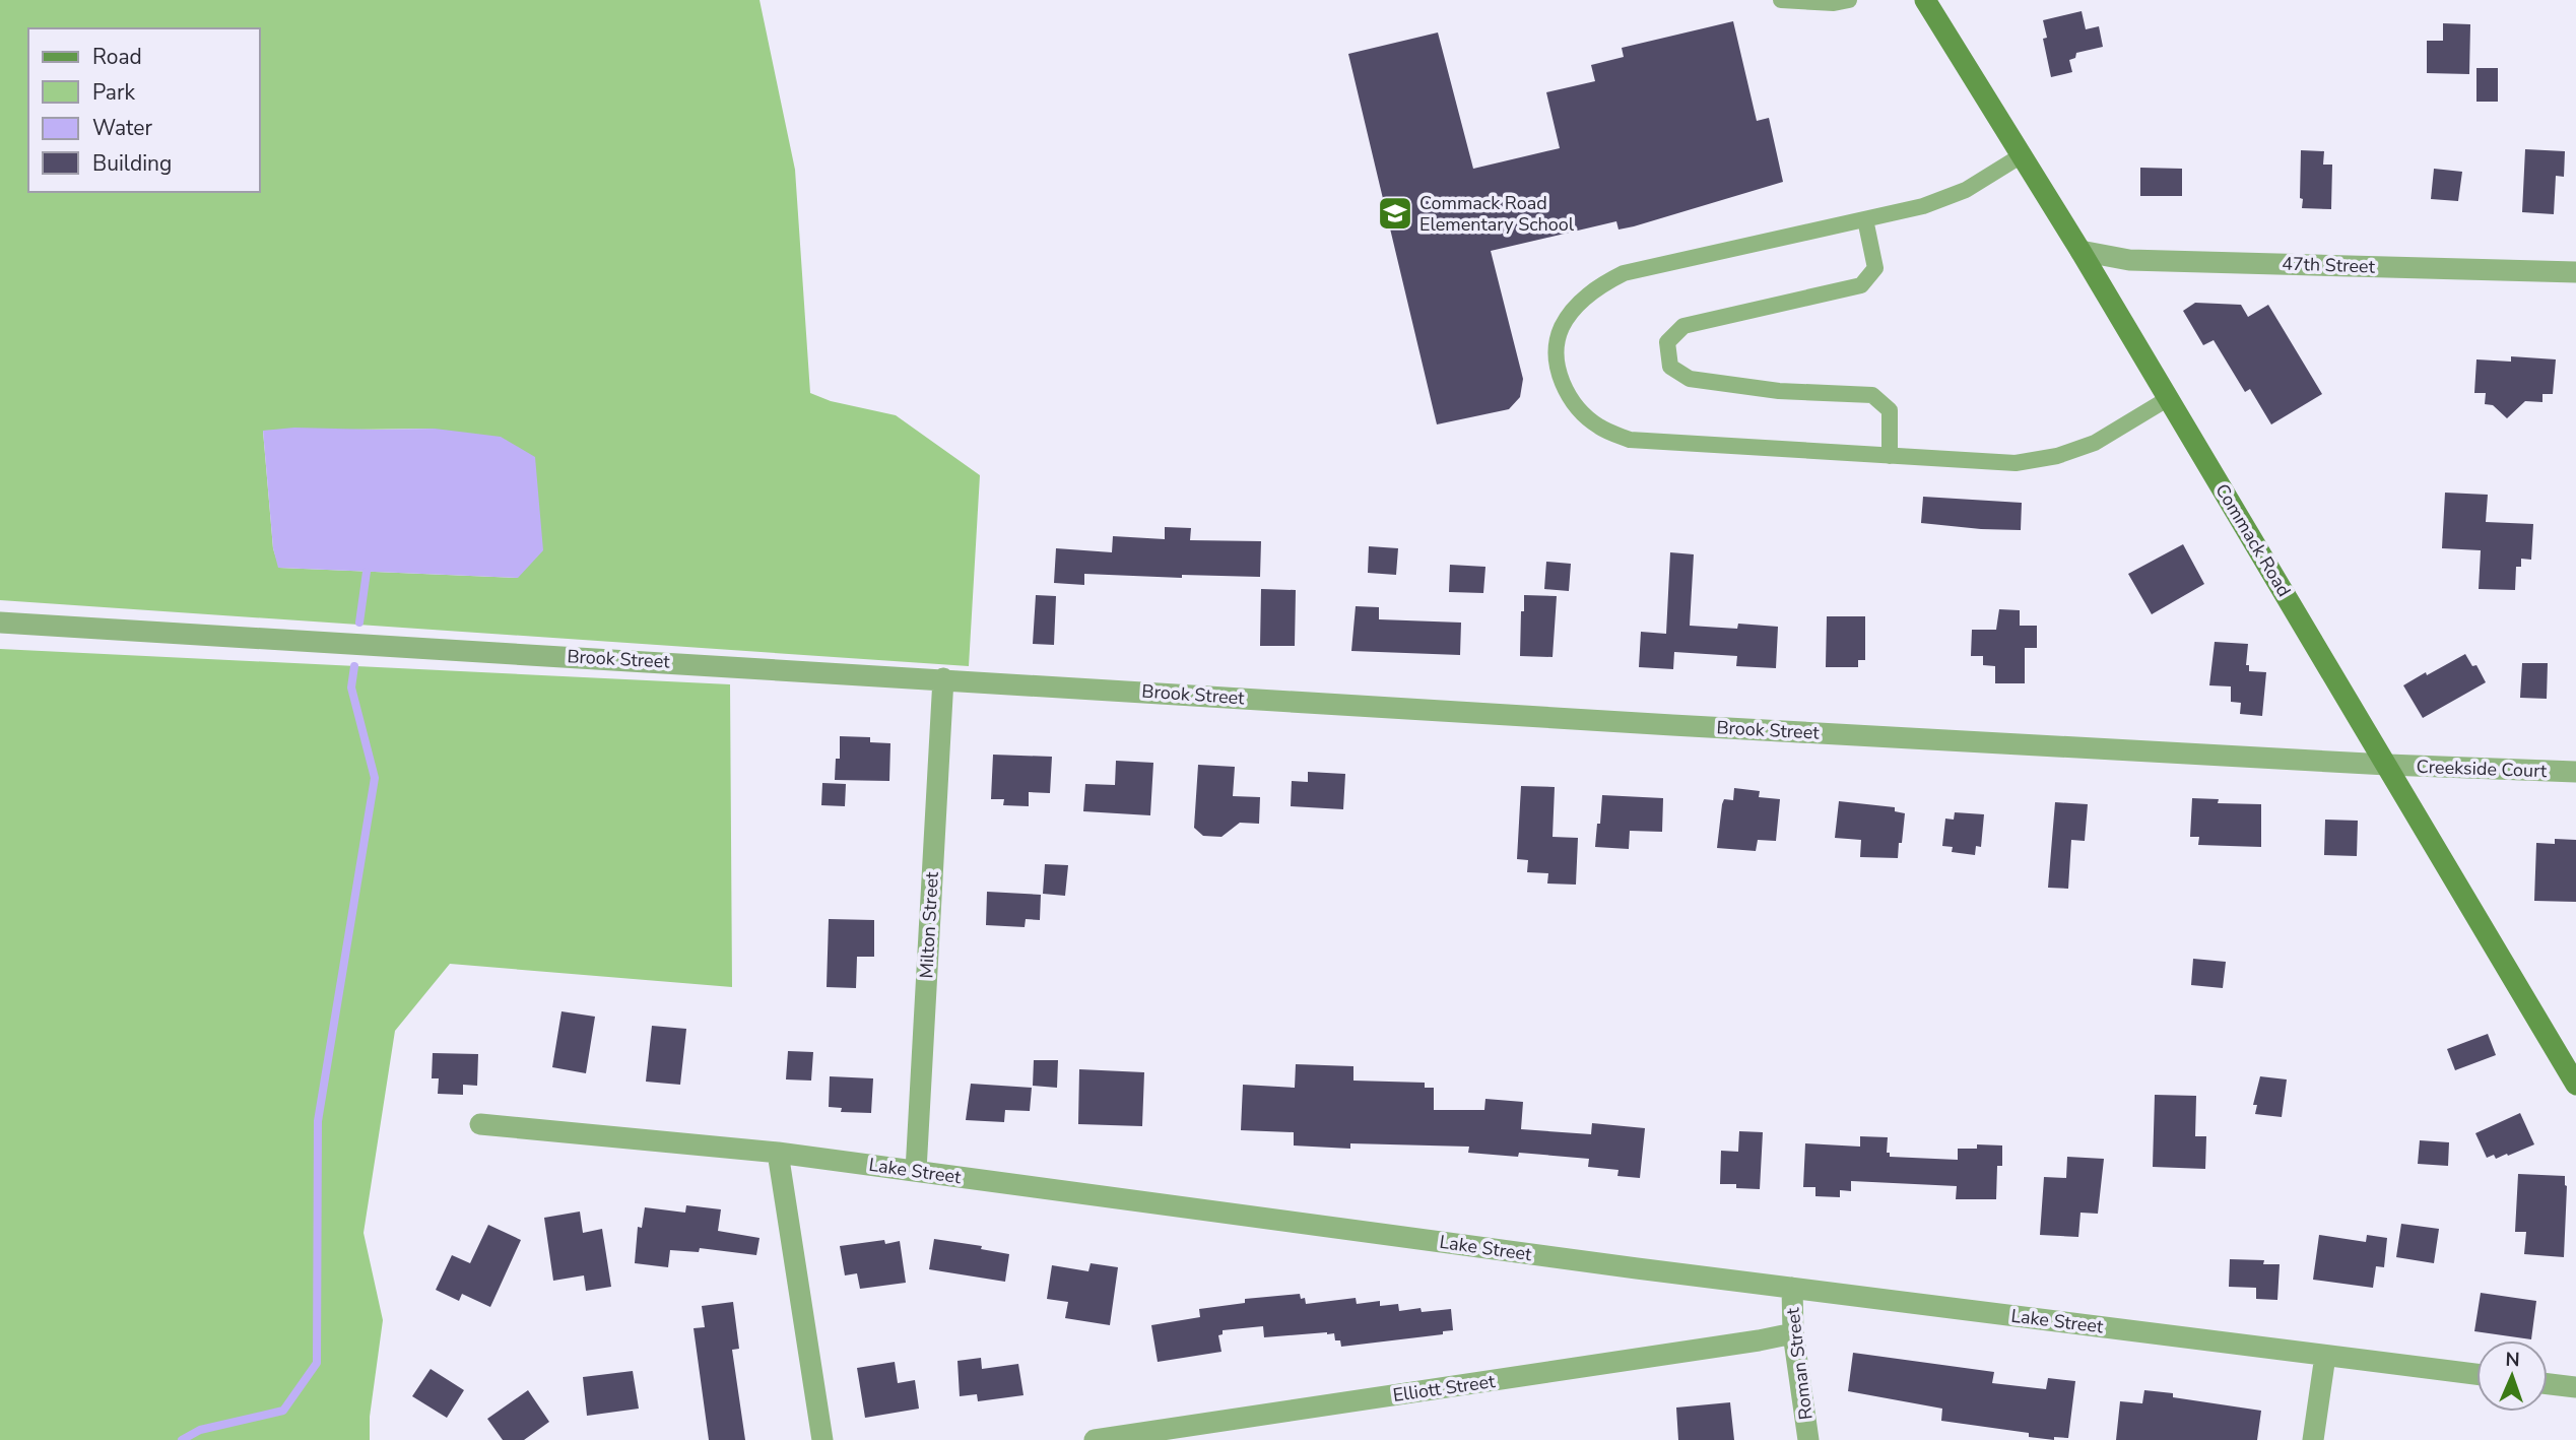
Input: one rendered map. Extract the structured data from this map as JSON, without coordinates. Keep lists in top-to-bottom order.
{
  "streets": {
    "street": [
      "47th Street",
      "Commack Road",
      "Brook Street",
      "Creekside Court",
      "Milton Street",
      "Lake Street",
      "Roman Street",
      "Elliott Street"
    ]
  },
  "crossings": [
    ["47th Street", "Commack Road"],
    ["Commack Road", "Brook Street"],
    ["Commack Road", "Creekside Court"],
    ["Brook Street", "Creekside Court"],
    ["Brook Street", "Milton Street"],
    ["Milton Street", "Lake Street"],
    ["Lake Street", "Roman Street"],
    ["Roman Street", "Elliott Street"]
  ],
  "places": {
    "school or university": ["Commack Road Elementary School"]
  },
  "legend": [
    "Road",
    "Park",
    "Water",
    "Building"
  ],
  "north": "top"
}
